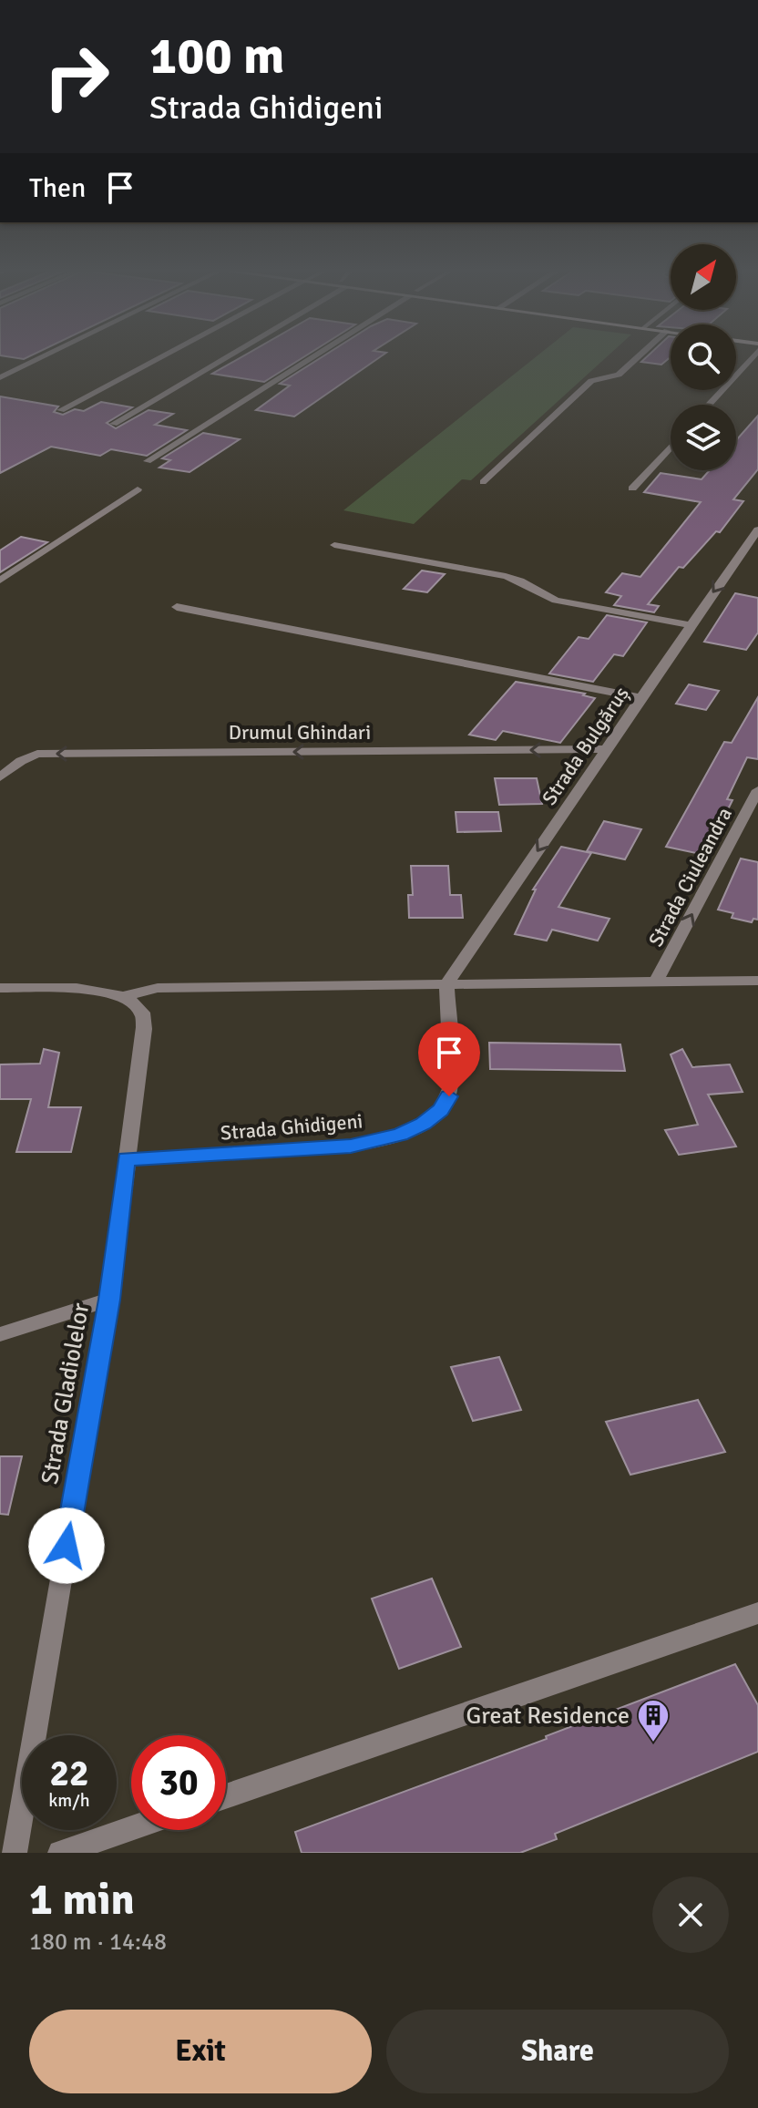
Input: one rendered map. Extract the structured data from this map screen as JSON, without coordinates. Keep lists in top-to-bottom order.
{
  "streets": {
    "street": [
      "Drumul Ghindari",
      "Strada Bulgăruș",
      "Strada Ciuleandra",
      "Strada Ghidigeni",
      "Strada Gladiolelor"
    ]
  },
  "crossings": [
    ["Drumul Ghindari", "Strada Bulgăruș"],
    ["Strada Bulgăruș", "Strada Ghidigeni"],
    ["Strada Ghidigeni", "Strada Gladiolelor"]
  ],
  "one_way": ["Strada Bulgăruș", "Strada Ciuleandra"],
  "places": {
    "building": ["Great Residence"]
  },
  "north": "top right",
  "page": {
    "turn": ["100 m", "Strada Ghidigeni"],
    "then": "Then",
    "speed": "22 km/h",
    "limit": "30",
    "heading": ["1 min", "180 m · 14:48"],
    "buttons": ["Exit", "Share"]
  }
}
